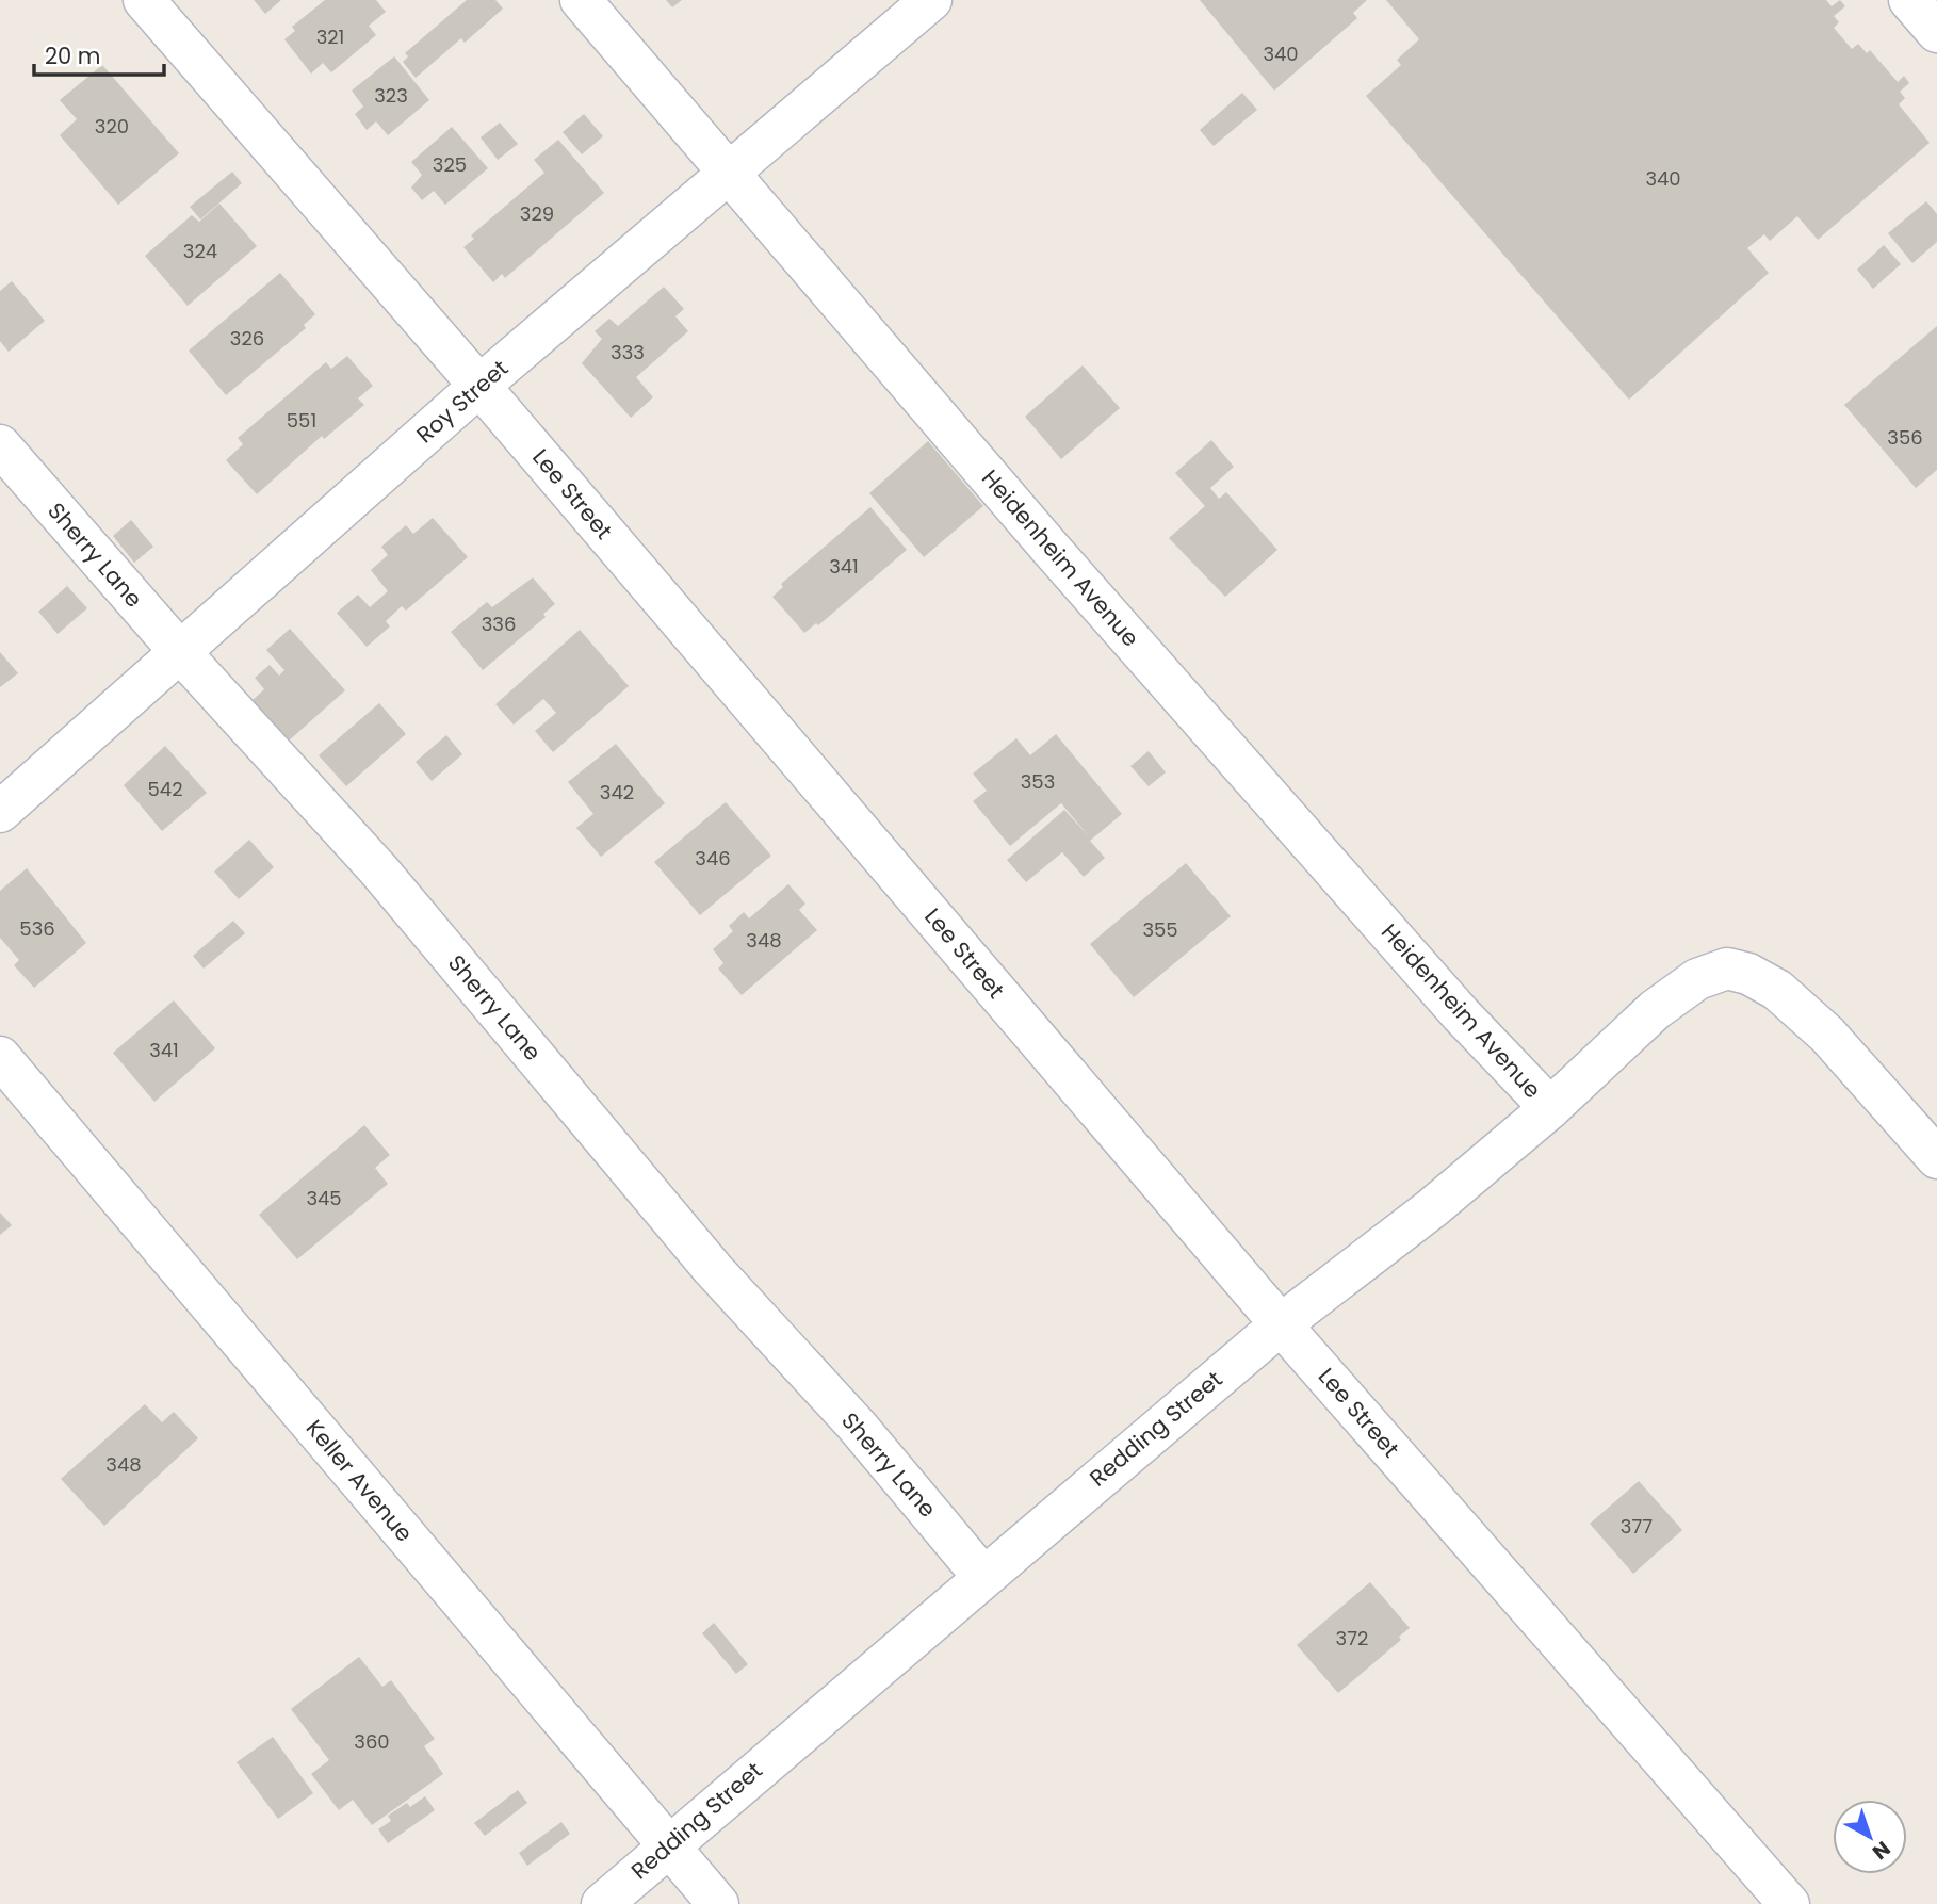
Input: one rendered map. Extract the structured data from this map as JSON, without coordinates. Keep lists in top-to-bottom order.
{
  "streets": {
    "street": [
      "Roy Street",
      "Lee Street",
      "Sherry Lane",
      "Heidenheim Avenue",
      "Redding Street",
      "Keller Avenue"
    ]
  },
  "crossings": [
    ["Roy Street", "Lee Street"],
    ["Roy Street", "Sherry Lane"],
    ["Roy Street", "Heidenheim Avenue"],
    ["Lee Street", "Redding Street"],
    ["Sherry Lane", "Redding Street"],
    ["Heidenheim Avenue", "Redding Street"],
    ["Redding Street", "Keller Avenue"]
  ],
  "house_numbers": [
    "321",
    "340",
    "323",
    "320",
    "325",
    "340",
    "329",
    "324",
    "326",
    "333",
    "551",
    "356",
    "341",
    "336",
    "353",
    "542",
    "342",
    "346",
    "536",
    "355",
    "348",
    "341",
    "345",
    "348",
    "377",
    "372",
    "360"
  ],
  "scale_bar": "20 m",
  "north": "bottom right"
}
